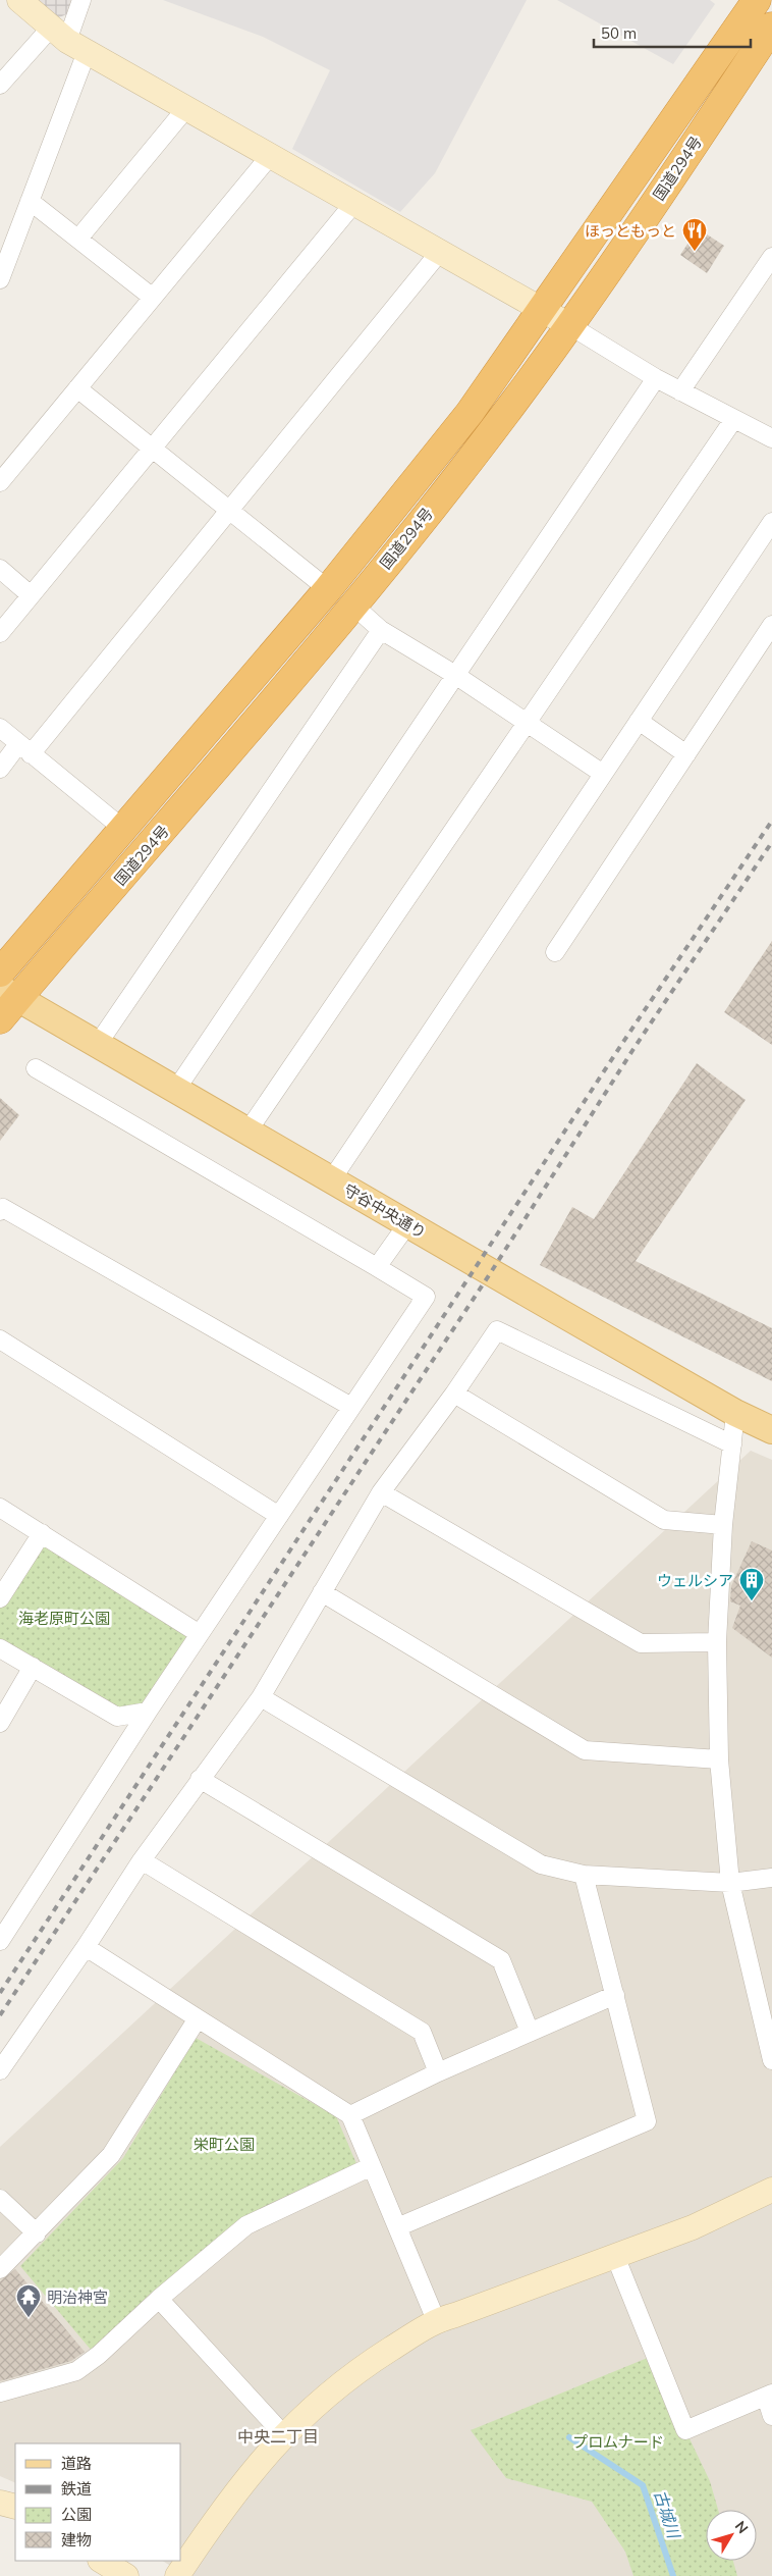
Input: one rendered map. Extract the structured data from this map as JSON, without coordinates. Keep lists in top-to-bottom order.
{
  "streets": {
    "highway": ["国道294号"],
    "main road": ["守谷中央通り"]
  },
  "crossings": [
    ["国道294号", "守谷中央通り"]
  ],
  "districts": ["中央二丁目"],
  "water": ["古城川"],
  "parks": ["海老原町公園", "栄町公園", "プロムナード"],
  "places": {
    "restaurant": ["ほっともっと"],
    "building": ["ウェルシア"],
    "temple": ["明治神宮"]
  },
  "legend": [
    "道路",
    "鉄道",
    "公園",
    "建物"
  ],
  "scale_bar": "50 m",
  "north": "top right"
}
